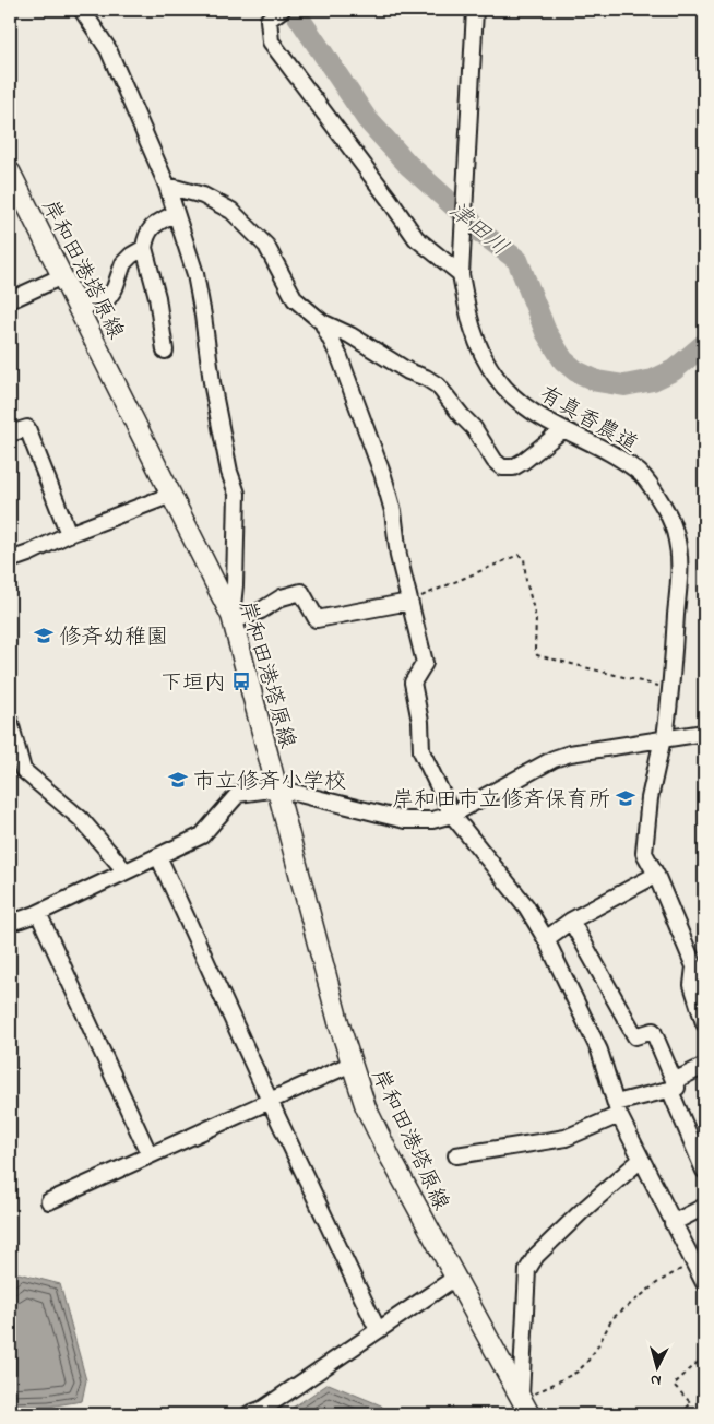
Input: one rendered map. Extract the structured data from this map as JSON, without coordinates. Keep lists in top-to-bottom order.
{
  "streets": {
    "main road": ["岸和田港塔原線"],
    "street": ["有真香農道"]
  },
  "water": ["津田川"],
  "places": {
    "school or university": ["修斉幼稚園", "市立修斉小学校", "岸和田市立修斉保育所"],
    "bus stop": ["下垣内"]
  },
  "north": "bottom"
}
